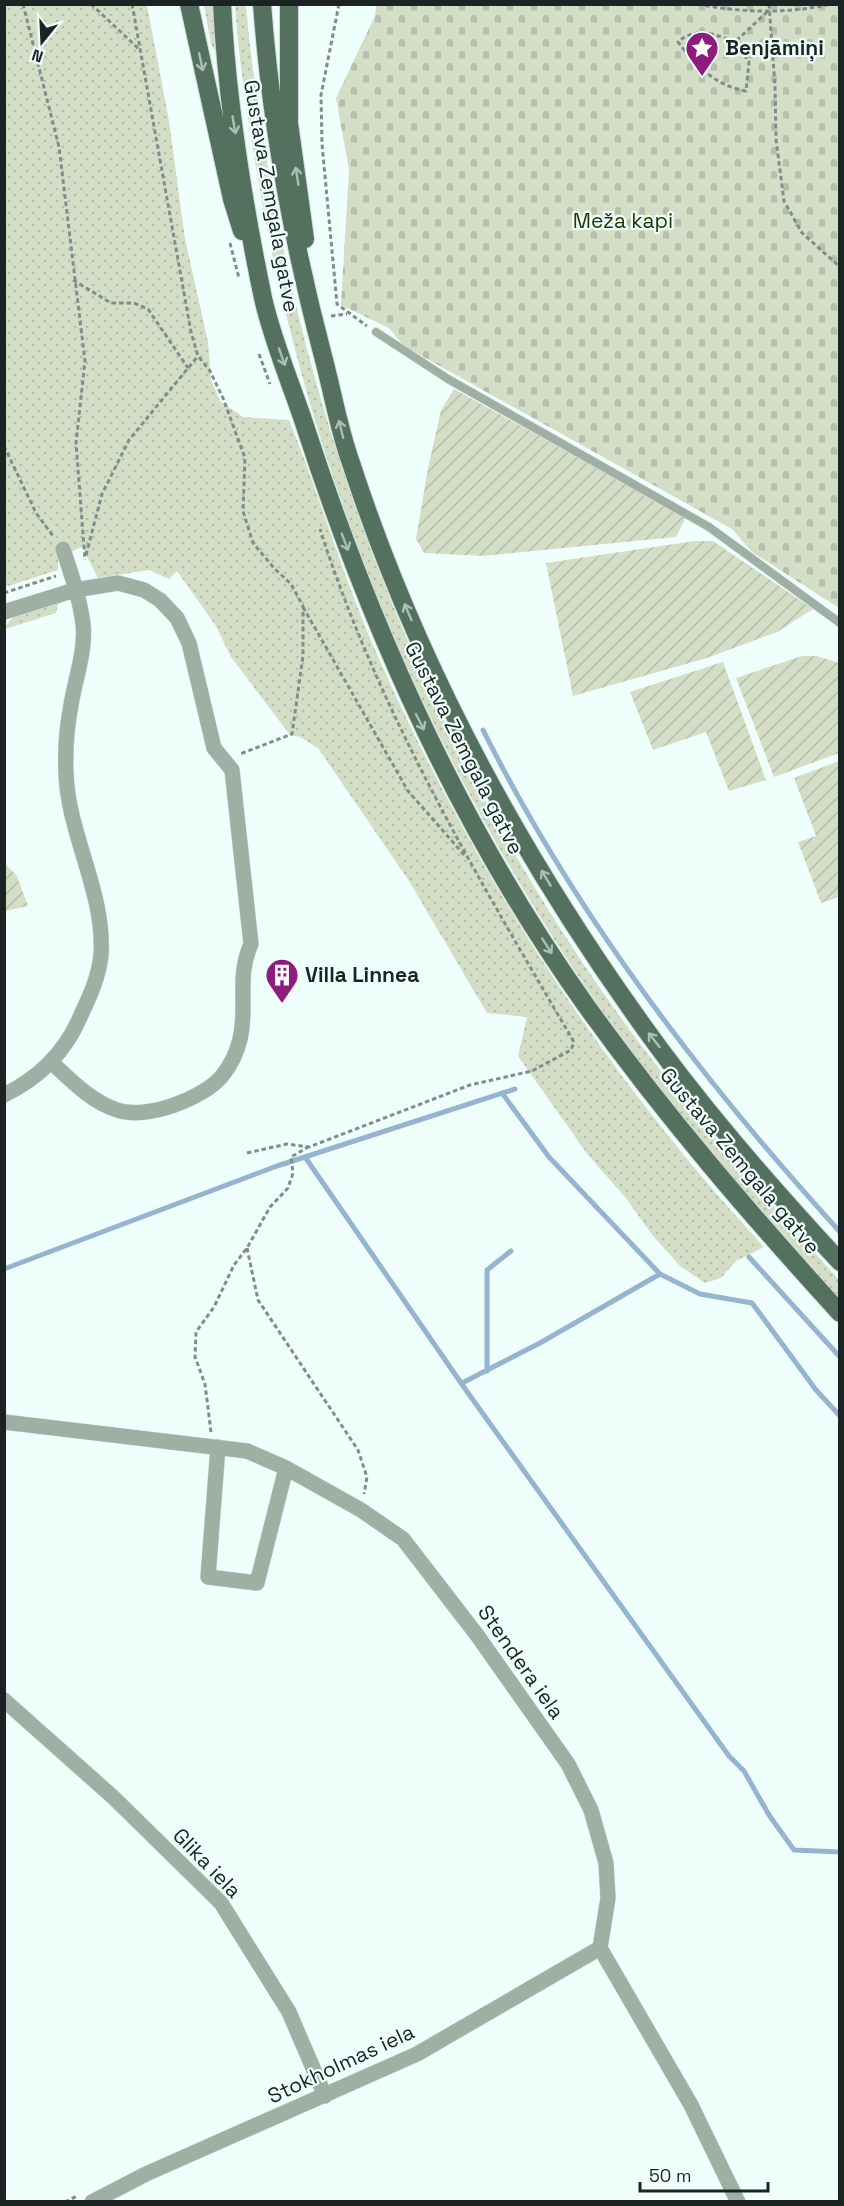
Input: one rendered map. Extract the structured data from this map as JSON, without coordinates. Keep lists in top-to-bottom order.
{
  "streets": {
    "main road": ["Gustava Zemgala gatve"],
    "street": ["Stendera iela", "Glika iela", "Stokholmas iela"]
  },
  "crossings": [
    ["Stendera iela", "Stokholmas iela"],
    ["Glika iela", "Stokholmas iela"]
  ],
  "parks": ["Meža kapi"],
  "places": {
    "place": ["Benjāmiņi"],
    "building": ["Villa Linnea"]
  },
  "scale_bar": "50 m",
  "north": "bottom"
}
